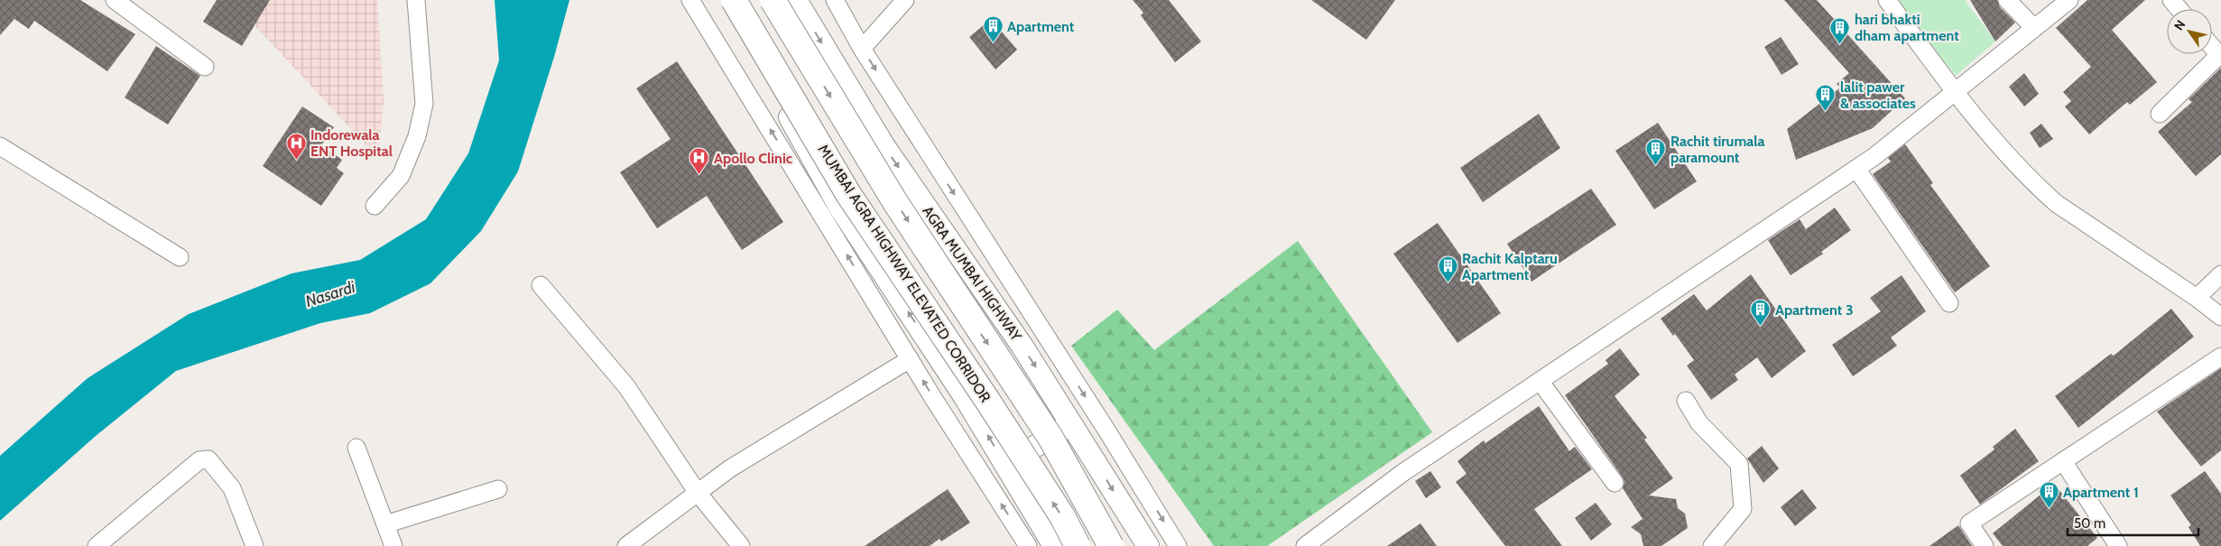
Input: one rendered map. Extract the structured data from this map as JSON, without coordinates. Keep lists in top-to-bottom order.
{
  "streets": {
    "highway": ["MUMBAI AGRA HIGHWAY ELEVATED CORRIDOR"],
    "main road": ["AGRA MUMBAI HIGHWAY"]
  },
  "water": ["Nasardi"],
  "places": {
    "building": [
      "Apartment",
      "hari bhakti dham apartment",
      "lalit pawer & associates",
      "Rachit tirumala paramount",
      "Rachit Kalptaru Apartment",
      "Apartment 3",
      "Apartment 1"
    ],
    "hospital": ["Indorewala ENT Hospital", "Apollo Clinic"]
  },
  "scale_bar": "50 m",
  "north": "top left"
}
